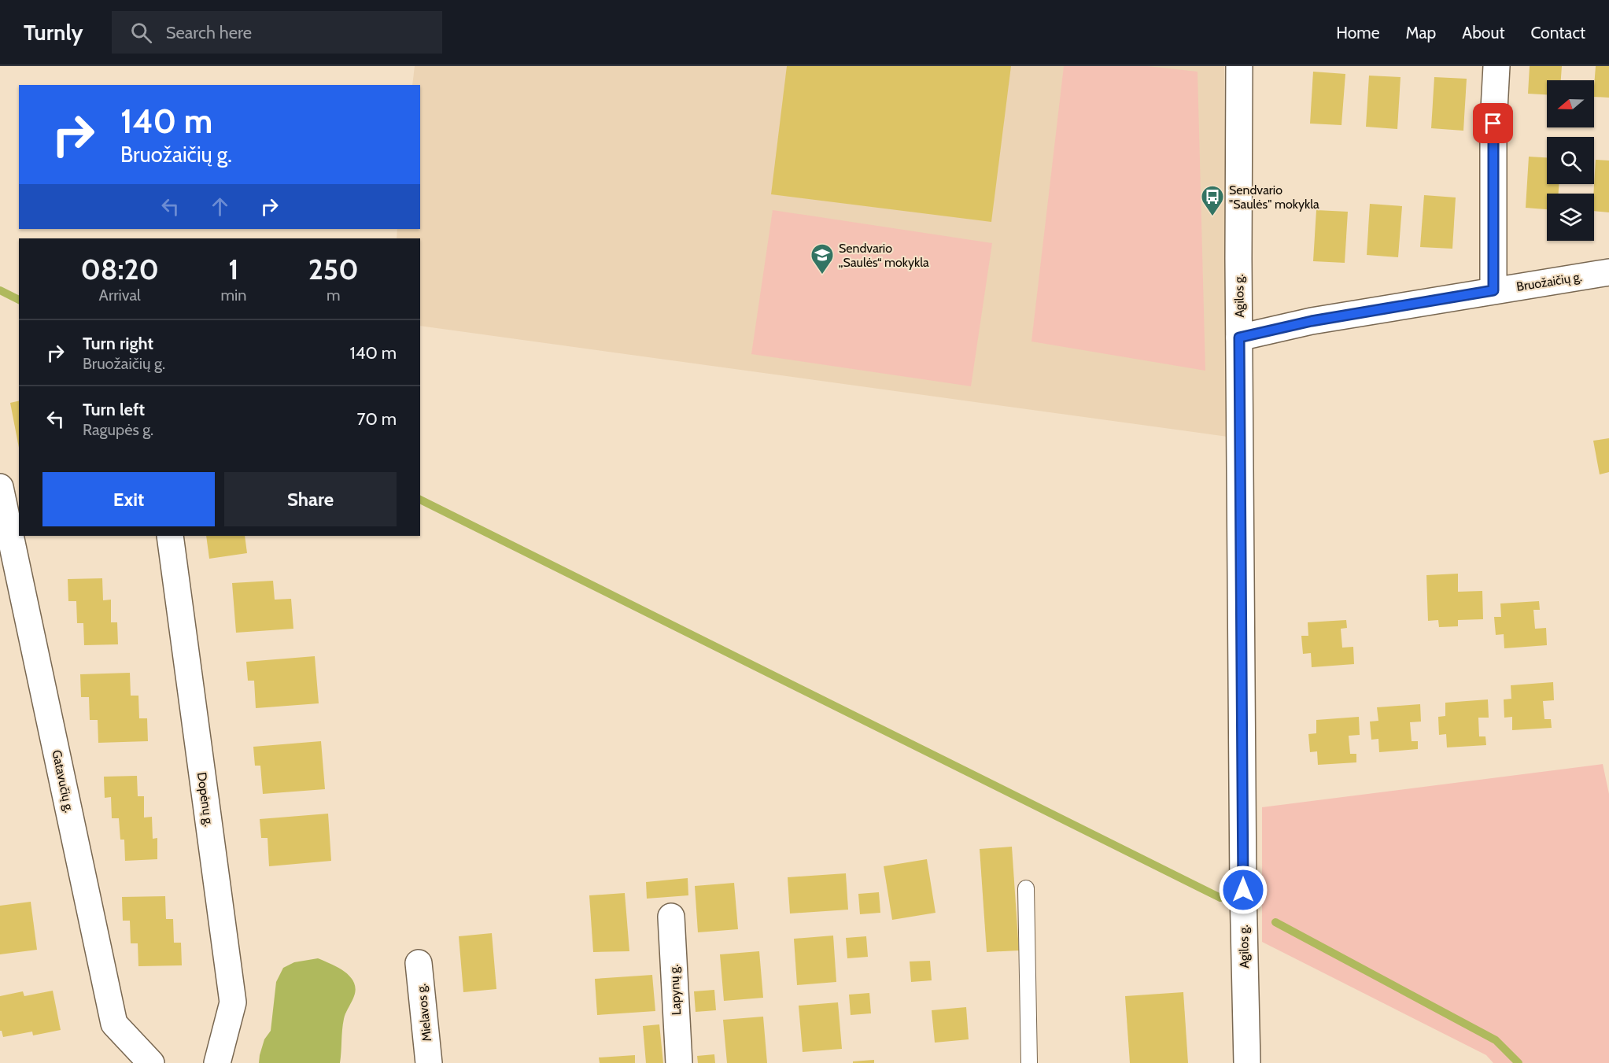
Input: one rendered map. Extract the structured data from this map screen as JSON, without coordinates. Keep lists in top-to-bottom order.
{
  "streets": {
    "street": [
      "Bruožaičių g.",
      "Agilos g.",
      "Gatavučių g.",
      "Dopėnų g.",
      "Lapynų g.",
      "Mielavos g."
    ]
  },
  "crossings": [
    ["Bruožaičių g.", "Agilos g."]
  ],
  "places": {
    "bus stop": ["Sendvario \"Saulės\" mokykla"],
    "school or university": ["Sendvario „Saulės“ mokykla"]
  },
  "north": "left",
  "page": {
    "header": "Turnly",
    "search": "Search here",
    "nav": [
      "Home",
      "Map",
      "About",
      "Contact"
    ],
    "turn": ["140 m", "Bruožaičių g."],
    "eta": [
      "08:20",
      "Arrival",
      "1",
      "min",
      "250",
      "m"
    ],
    "list": [
      {
        "name": "Turn right",
        "note": "Bruožaičių g.",
        "value": "140 m"
      },
      {
        "name": "Turn left",
        "note": "Ragupės g.",
        "value": "70 m"
      }
    ],
    "buttons": ["Exit", "Share"]
  }
}
